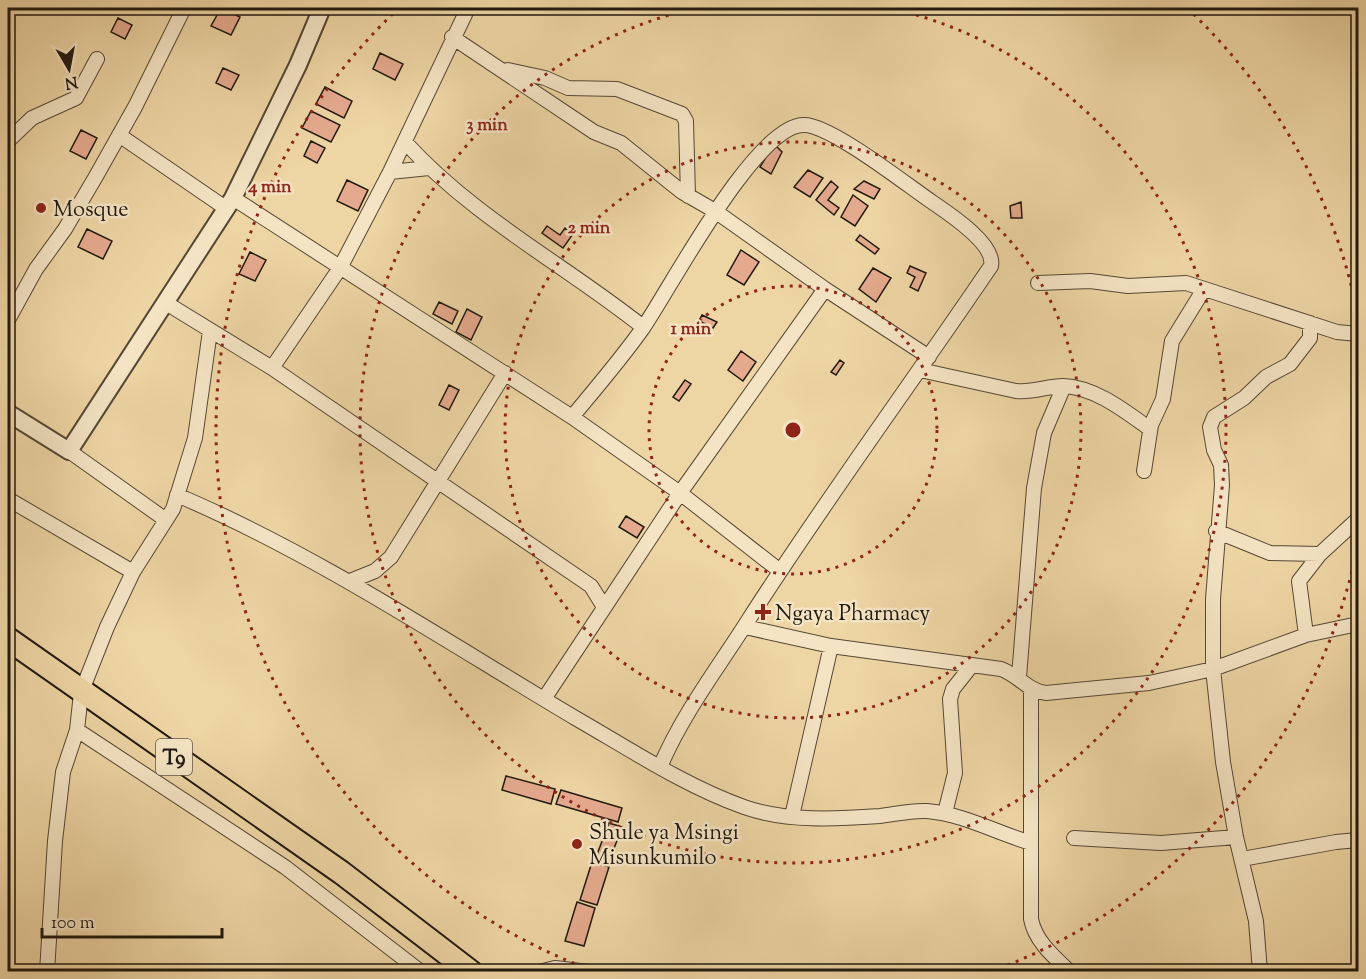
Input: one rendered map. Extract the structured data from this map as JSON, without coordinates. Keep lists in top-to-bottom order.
{
  "streets": {
    "highway": ["T9"]
  },
  "places": {
    "other": ["Mosque", "Shule ya Msingi Misunkumilo"],
    "health": ["Ngaya Pharmacy"]
  },
  "scale_bar": "100 m",
  "north": "bottom",
  "rings": [
    "3 min",
    "4 min",
    "2 min",
    "1 min"
  ]
}
